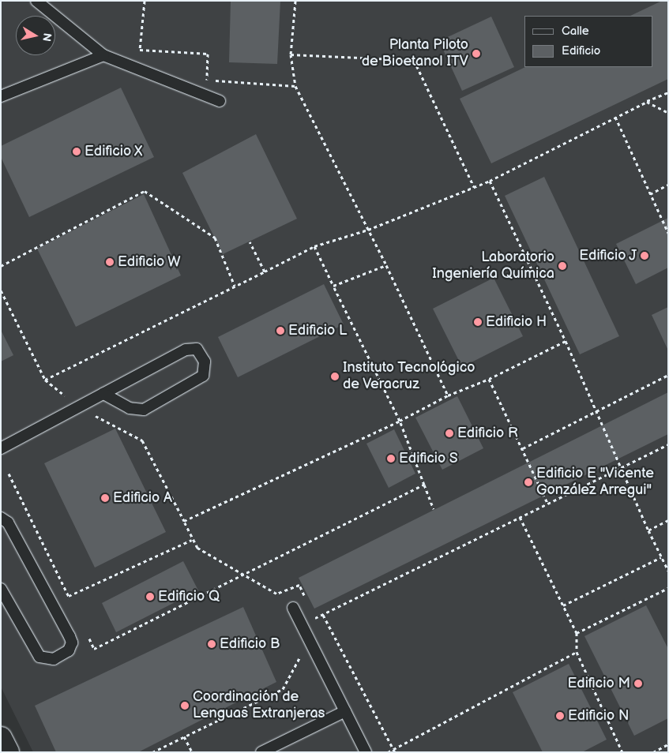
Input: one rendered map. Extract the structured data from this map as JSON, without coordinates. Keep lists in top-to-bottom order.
{
  "places": [
    "Planta Piloto de Bioetanol ITV",
    "Edificio X",
    "Edificio J",
    "Edificio W",
    "Laboratorio Ingeniería Química",
    "Edificio H",
    "Edificio L",
    "Instituto Tecnológico de Veracruz",
    "Edificio R",
    "Edificio S",
    "Edificio E \"Vicente González Arregui\"",
    "Edificio A",
    "Edificio Q",
    "Edificio B",
    "Edificio M",
    "Coordinación de Lenguas Extranjeras",
    "Edificio N"
  ],
  "legend": ["Calle", "Edificio"],
  "north": "right"
}
